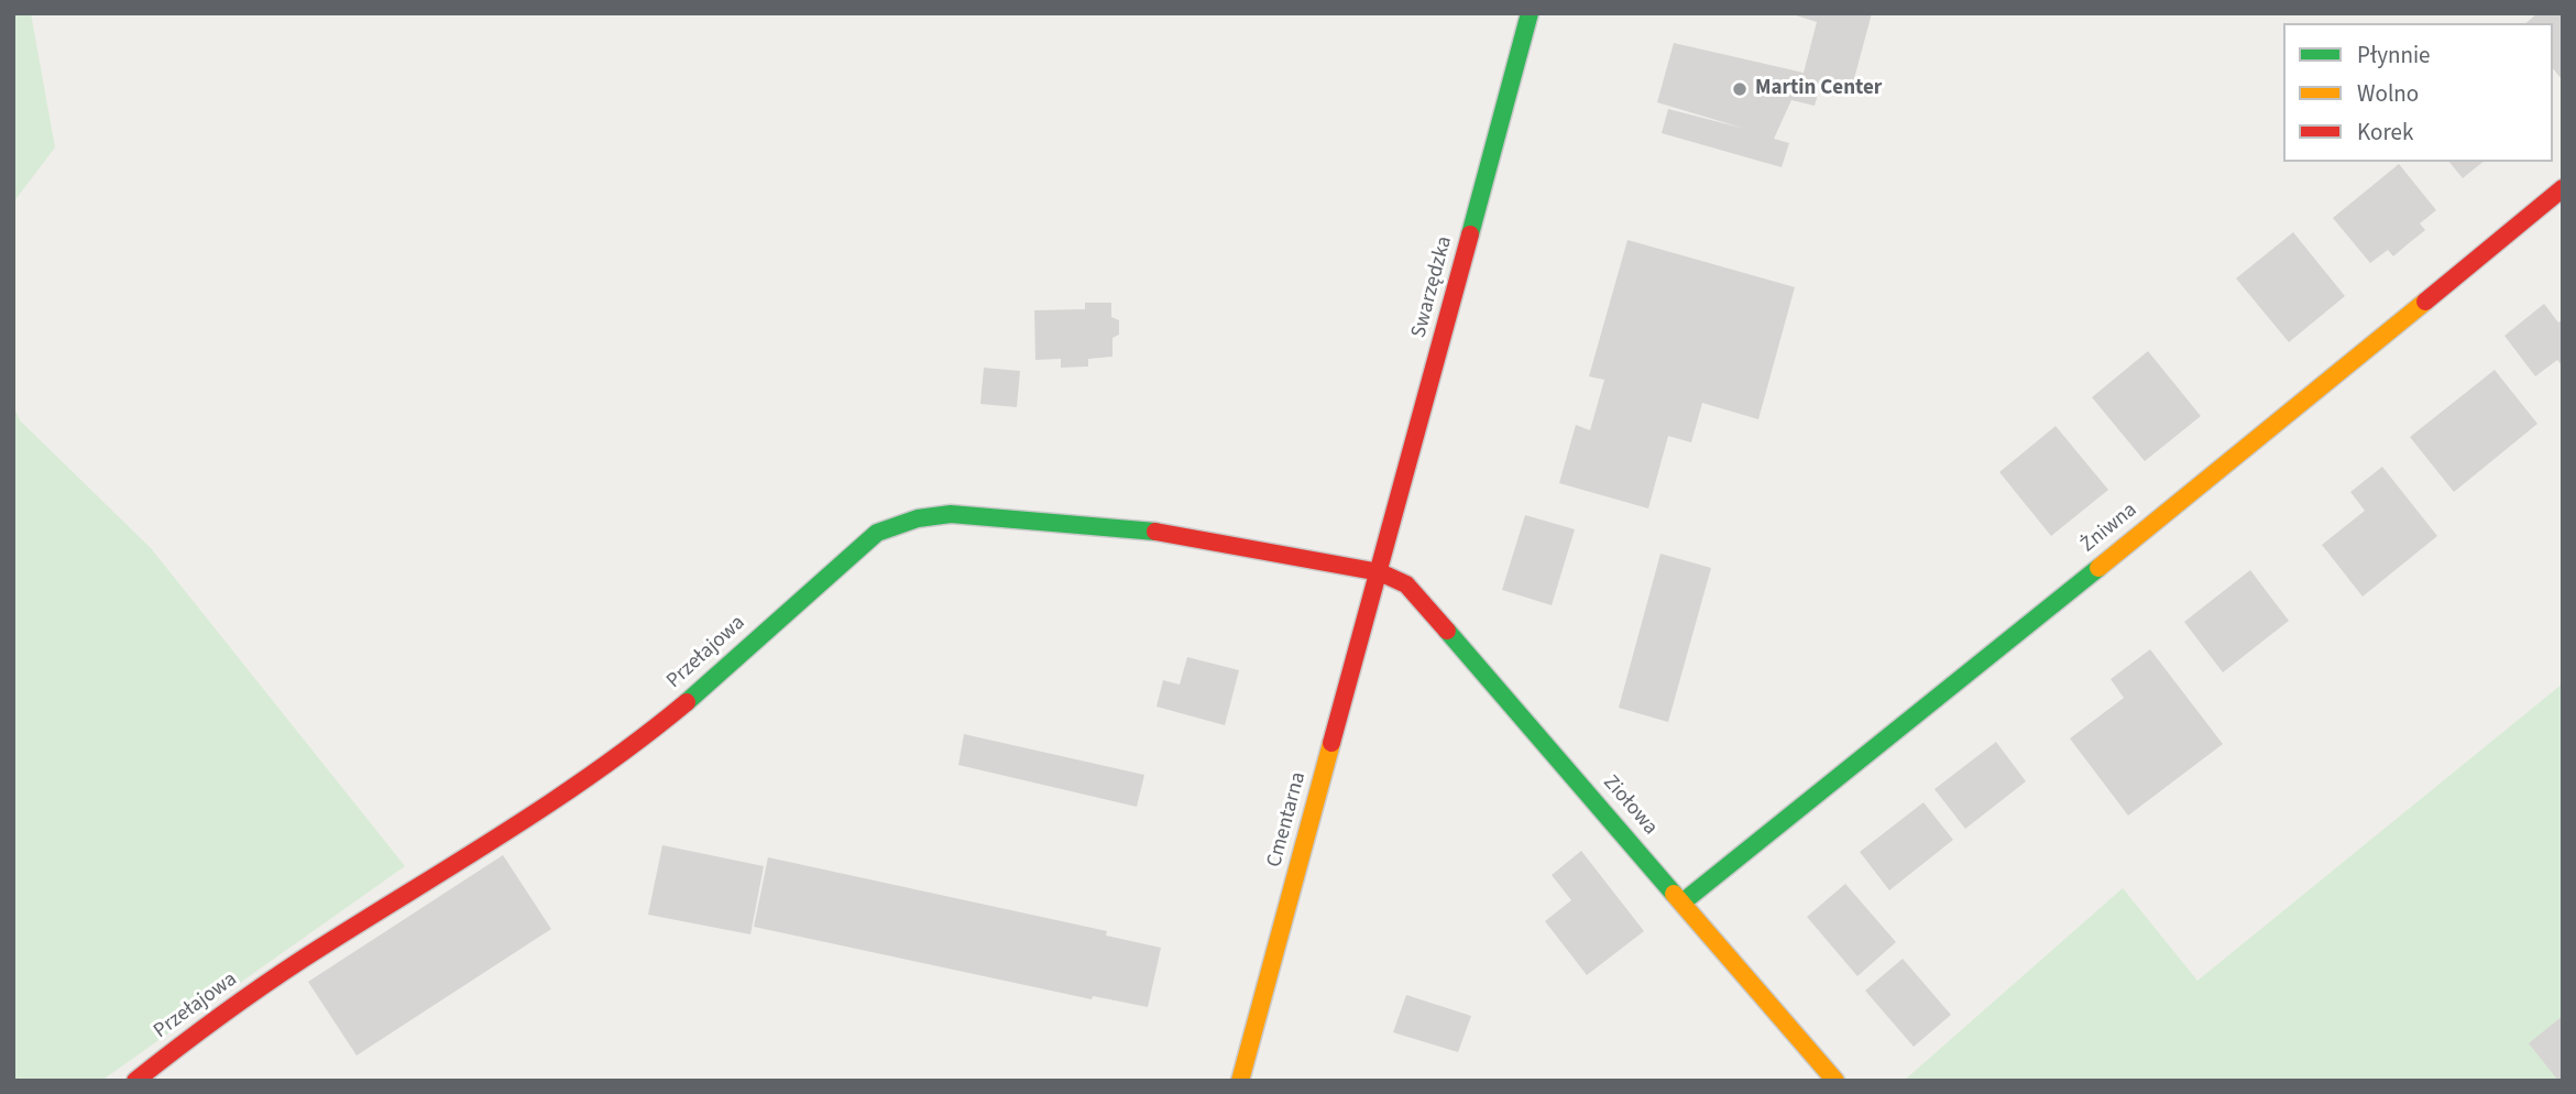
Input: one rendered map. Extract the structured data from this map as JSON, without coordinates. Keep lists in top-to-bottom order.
{
  "streets": {
    "street": [
      "Swarzędzka",
      "Żniwna",
      "Przełajowa",
      "Ziołowa",
      "Cmentarna"
    ]
  },
  "crossings": [
    ["Swarzędzka", "Przełajowa"],
    ["Swarzędzka", "Ziołowa"],
    ["Swarzędzka", "Cmentarna"],
    ["Żniwna", "Ziołowa"],
    ["Przełajowa", "Ziołowa"],
    ["Przełajowa", "Cmentarna"],
    ["Ziołowa", "Cmentarna"]
  ],
  "places": ["Martin Center"],
  "legend": ["Płynnie", "Wolno", "Korek"]
}
